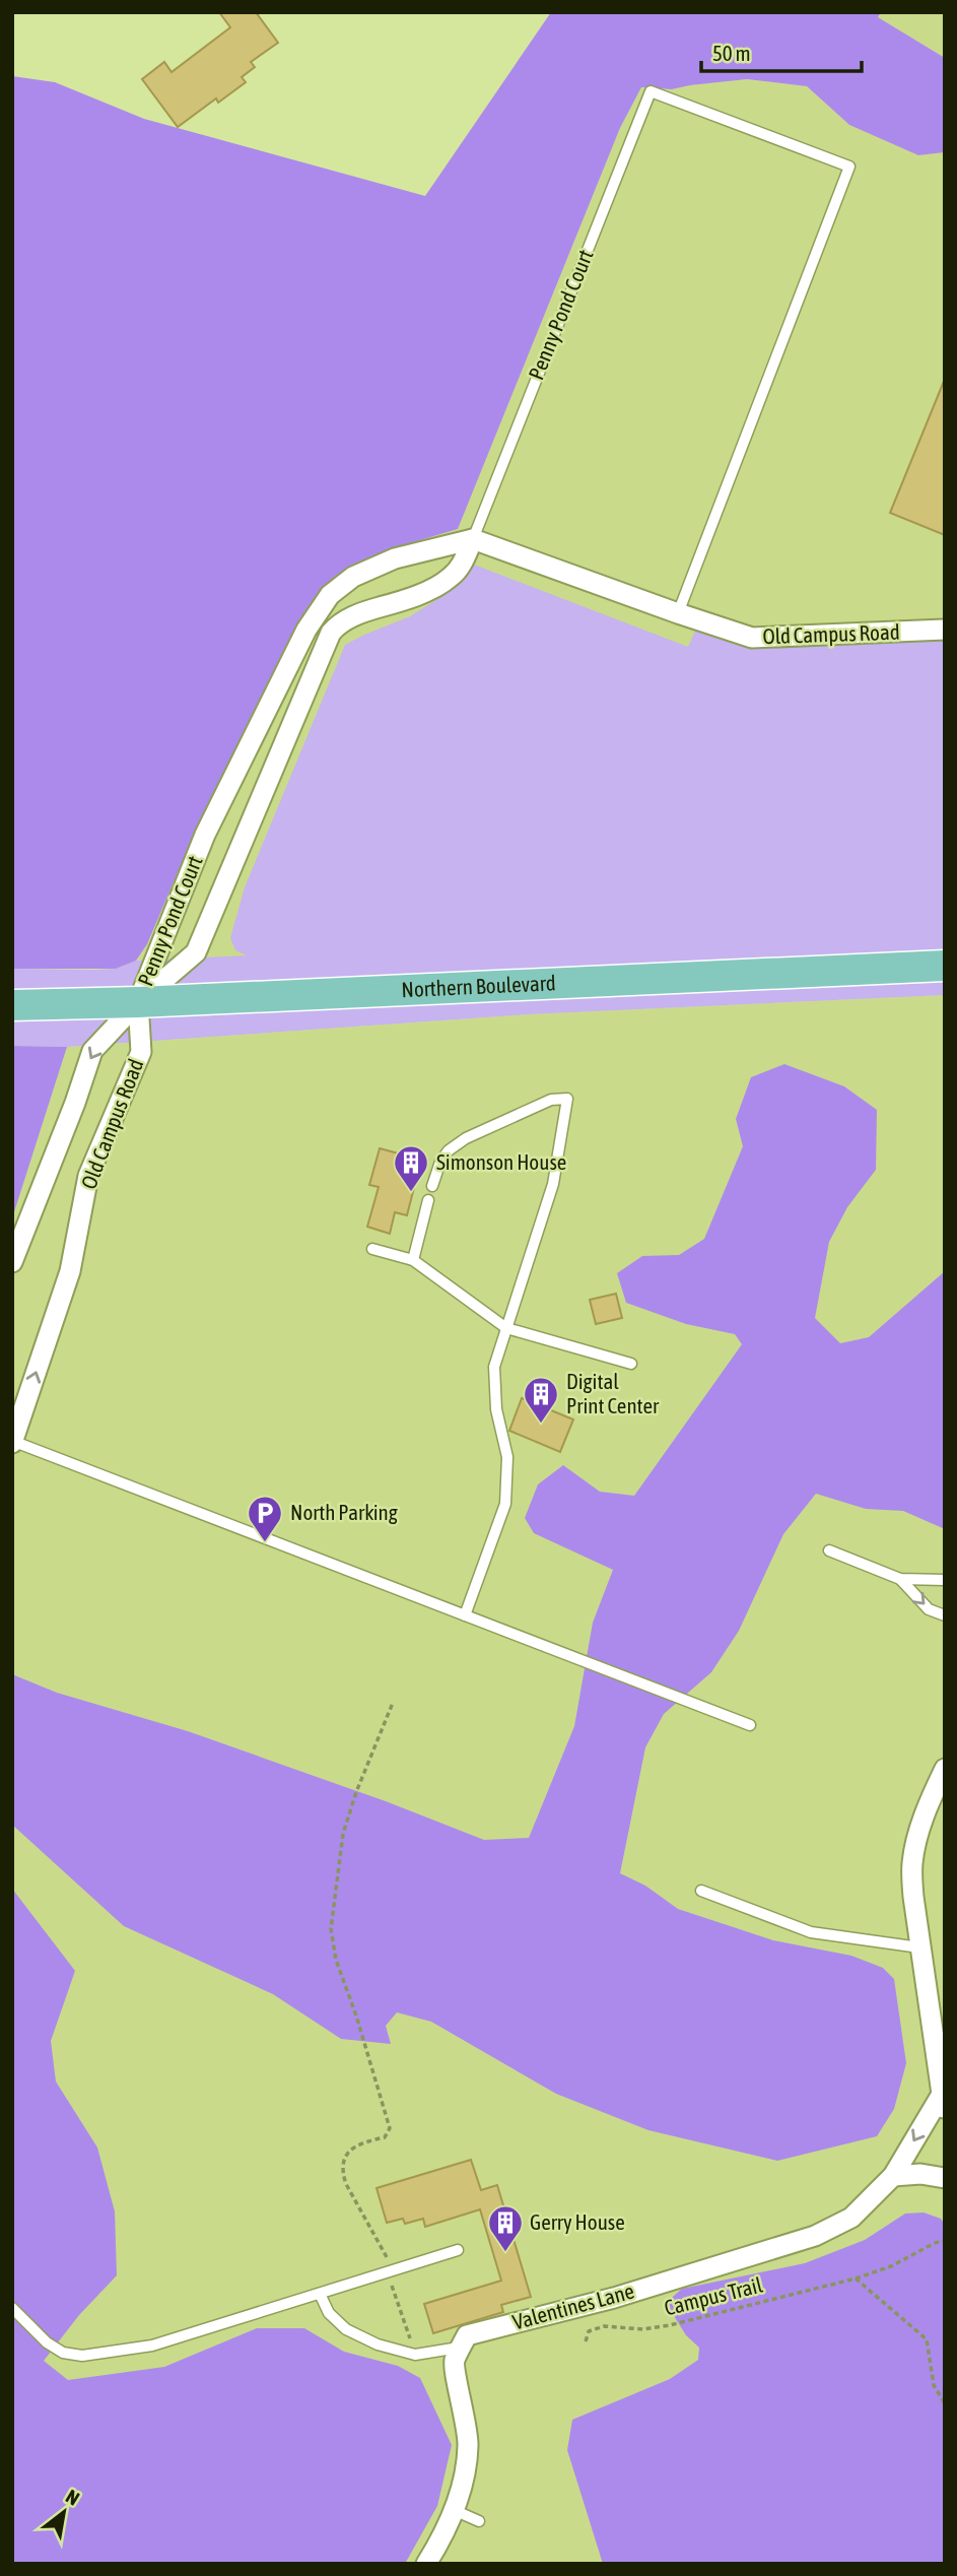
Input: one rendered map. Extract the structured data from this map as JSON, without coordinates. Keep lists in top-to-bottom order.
{
  "streets": {
    "main road": ["Northern Boulevard"],
    "street": ["Penny Pond Court", "Old Campus Road", "Valentines Lane"],
    "path": ["Campus Trail"]
  },
  "crossings": [
    ["Penny Pond Court", "Old Campus Road"],
    ["Penny Pond Court", "Northern Boulevard"],
    ["Old Campus Road", "Northern Boulevard"]
  ],
  "places": {
    "building": ["Simonson House", "Digital Print Center", "Gerry House"],
    "parking": ["North Parking"]
  },
  "scale_bar": "50 m",
  "north": "top right"
}
